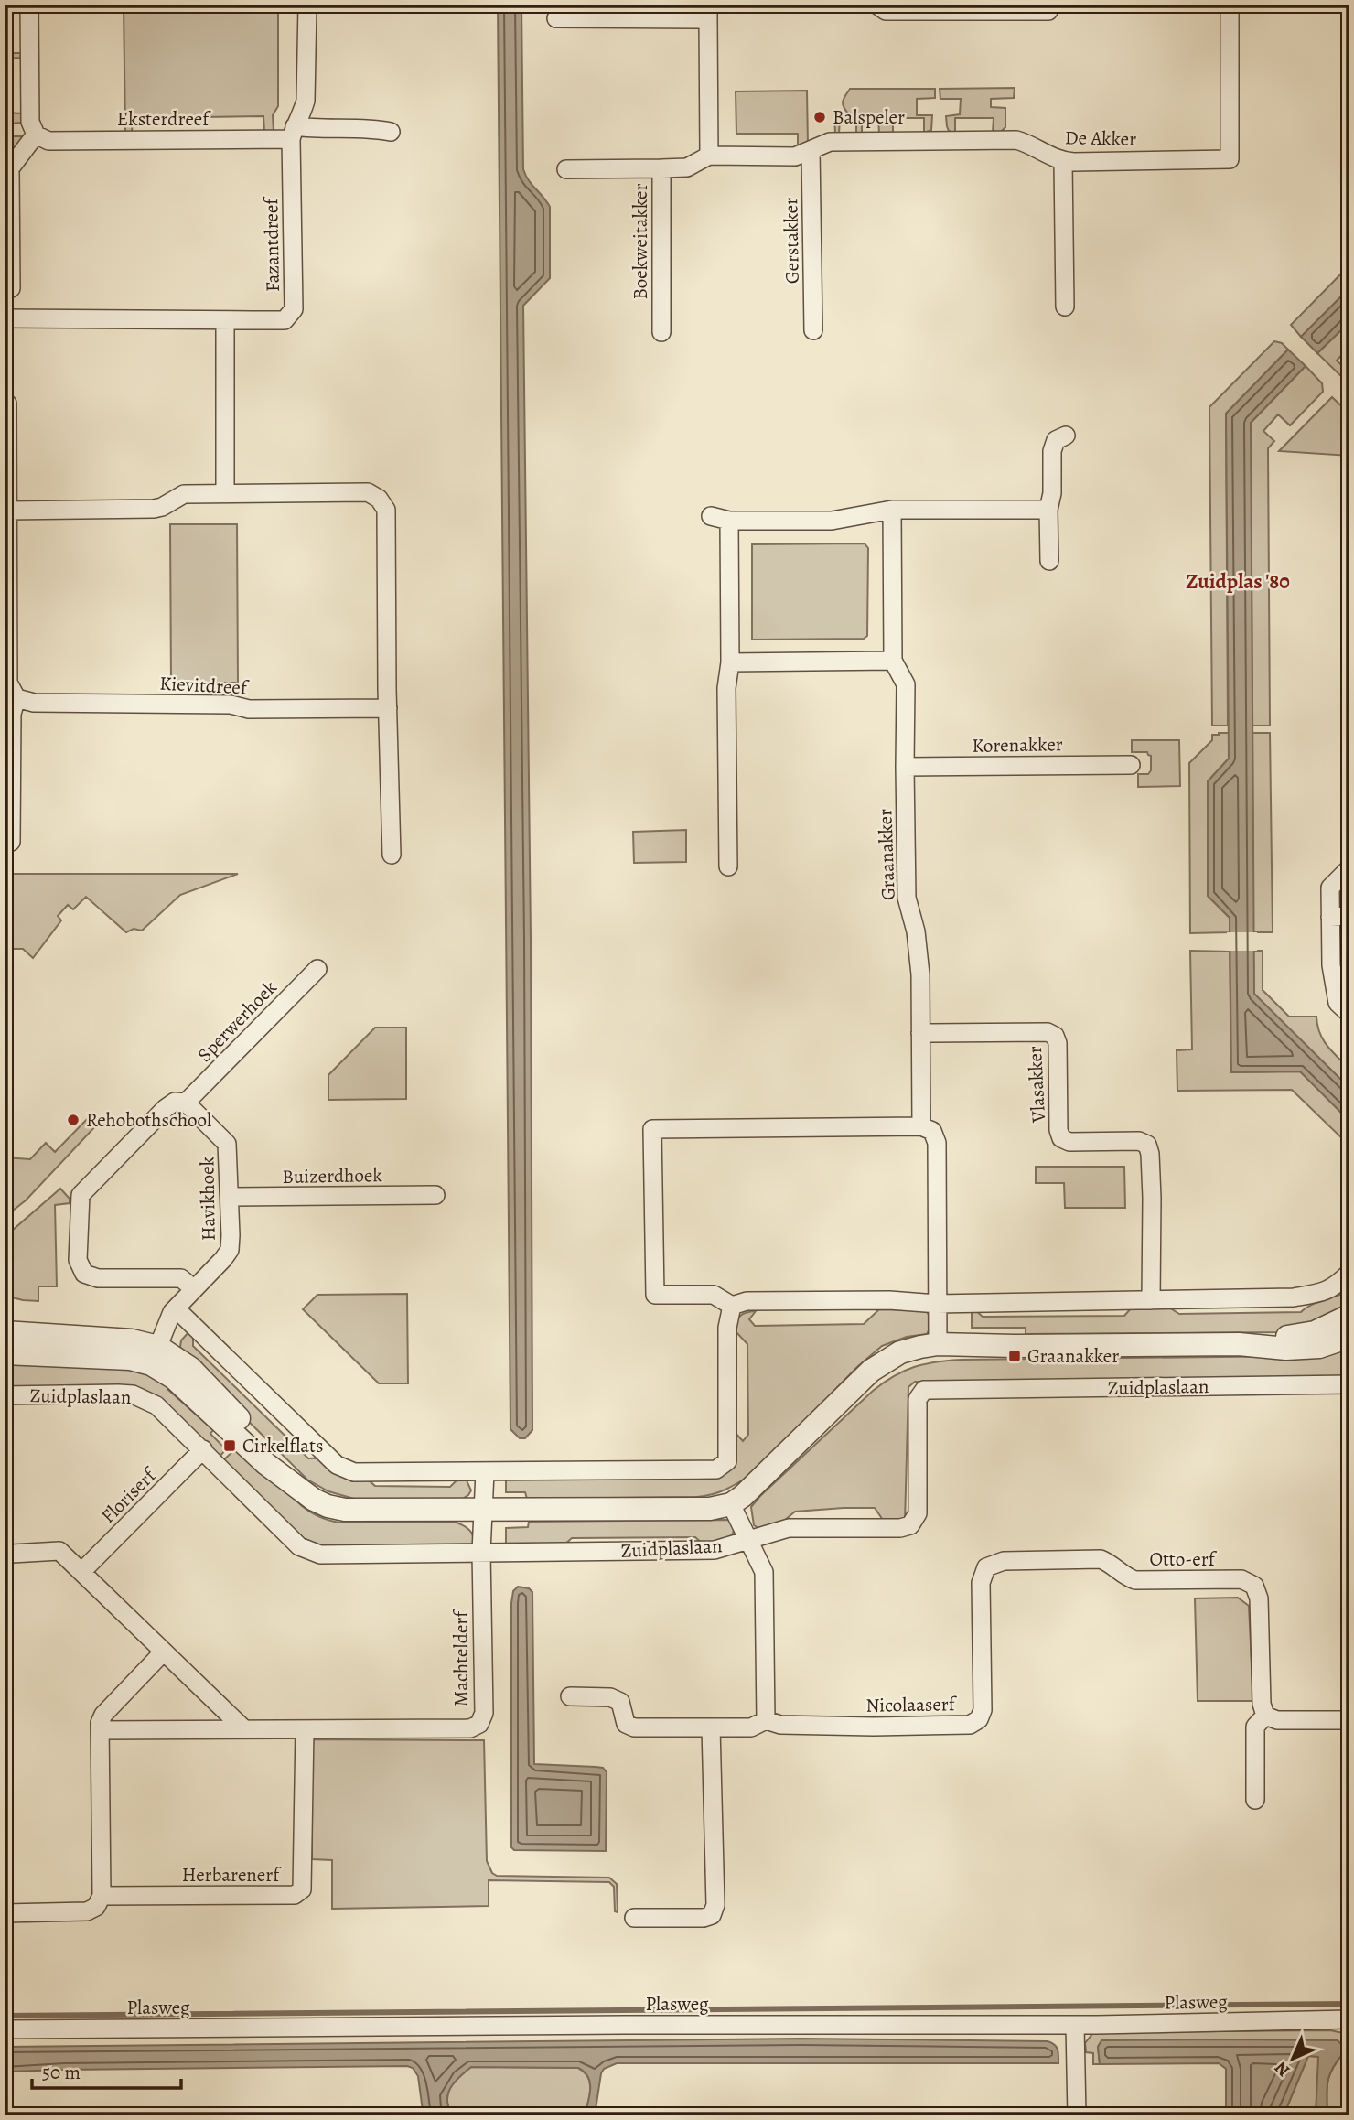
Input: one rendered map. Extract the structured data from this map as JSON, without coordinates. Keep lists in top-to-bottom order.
{
  "streets": {
    "street": [
      "Eksterdreef",
      "De Akker",
      "Gerstakker",
      "Boekweitakker",
      "Fazantdreef",
      "Kievitdreef",
      "Korenakker",
      "Graanakker",
      "Sperwerhoek",
      "Vlasakker",
      "Buizerdhoek",
      "Havikhoek",
      "Zuidplaslaan",
      "Floriserf",
      "Otto-erf",
      "Machtelderf",
      "Nicolaaserf",
      "Herbarenerf",
      "Plasweg"
    ]
  },
  "crossings": [
    ["Eksterdreef", "Fazantdreef"],
    ["De Akker", "Gerstakker"],
    ["De Akker", "Boekweitakker"],
    ["Korenakker", "Graanakker"],
    ["Graanakker", "Vlasakker"],
    ["Sperwerhoek", "Havikhoek"],
    ["Buizerdhoek", "Havikhoek"],
    ["Havikhoek", "Zuidplaslaan"],
    ["Zuidplaslaan", "Floriserf"],
    ["Zuidplaslaan", "Machtelderf"],
    ["Otto-erf", "Nicolaaserf"],
    ["Machtelderf", "Herbarenerf"]
  ],
  "districts": ["Zuidplas '80"],
  "places": {
    "other": ["Balspeler", "Rehobothschool"],
    "transit": ["Graanakker", "Cirkelflats"]
  },
  "scale_bar": "50 m",
  "north": "bottom left"
}
